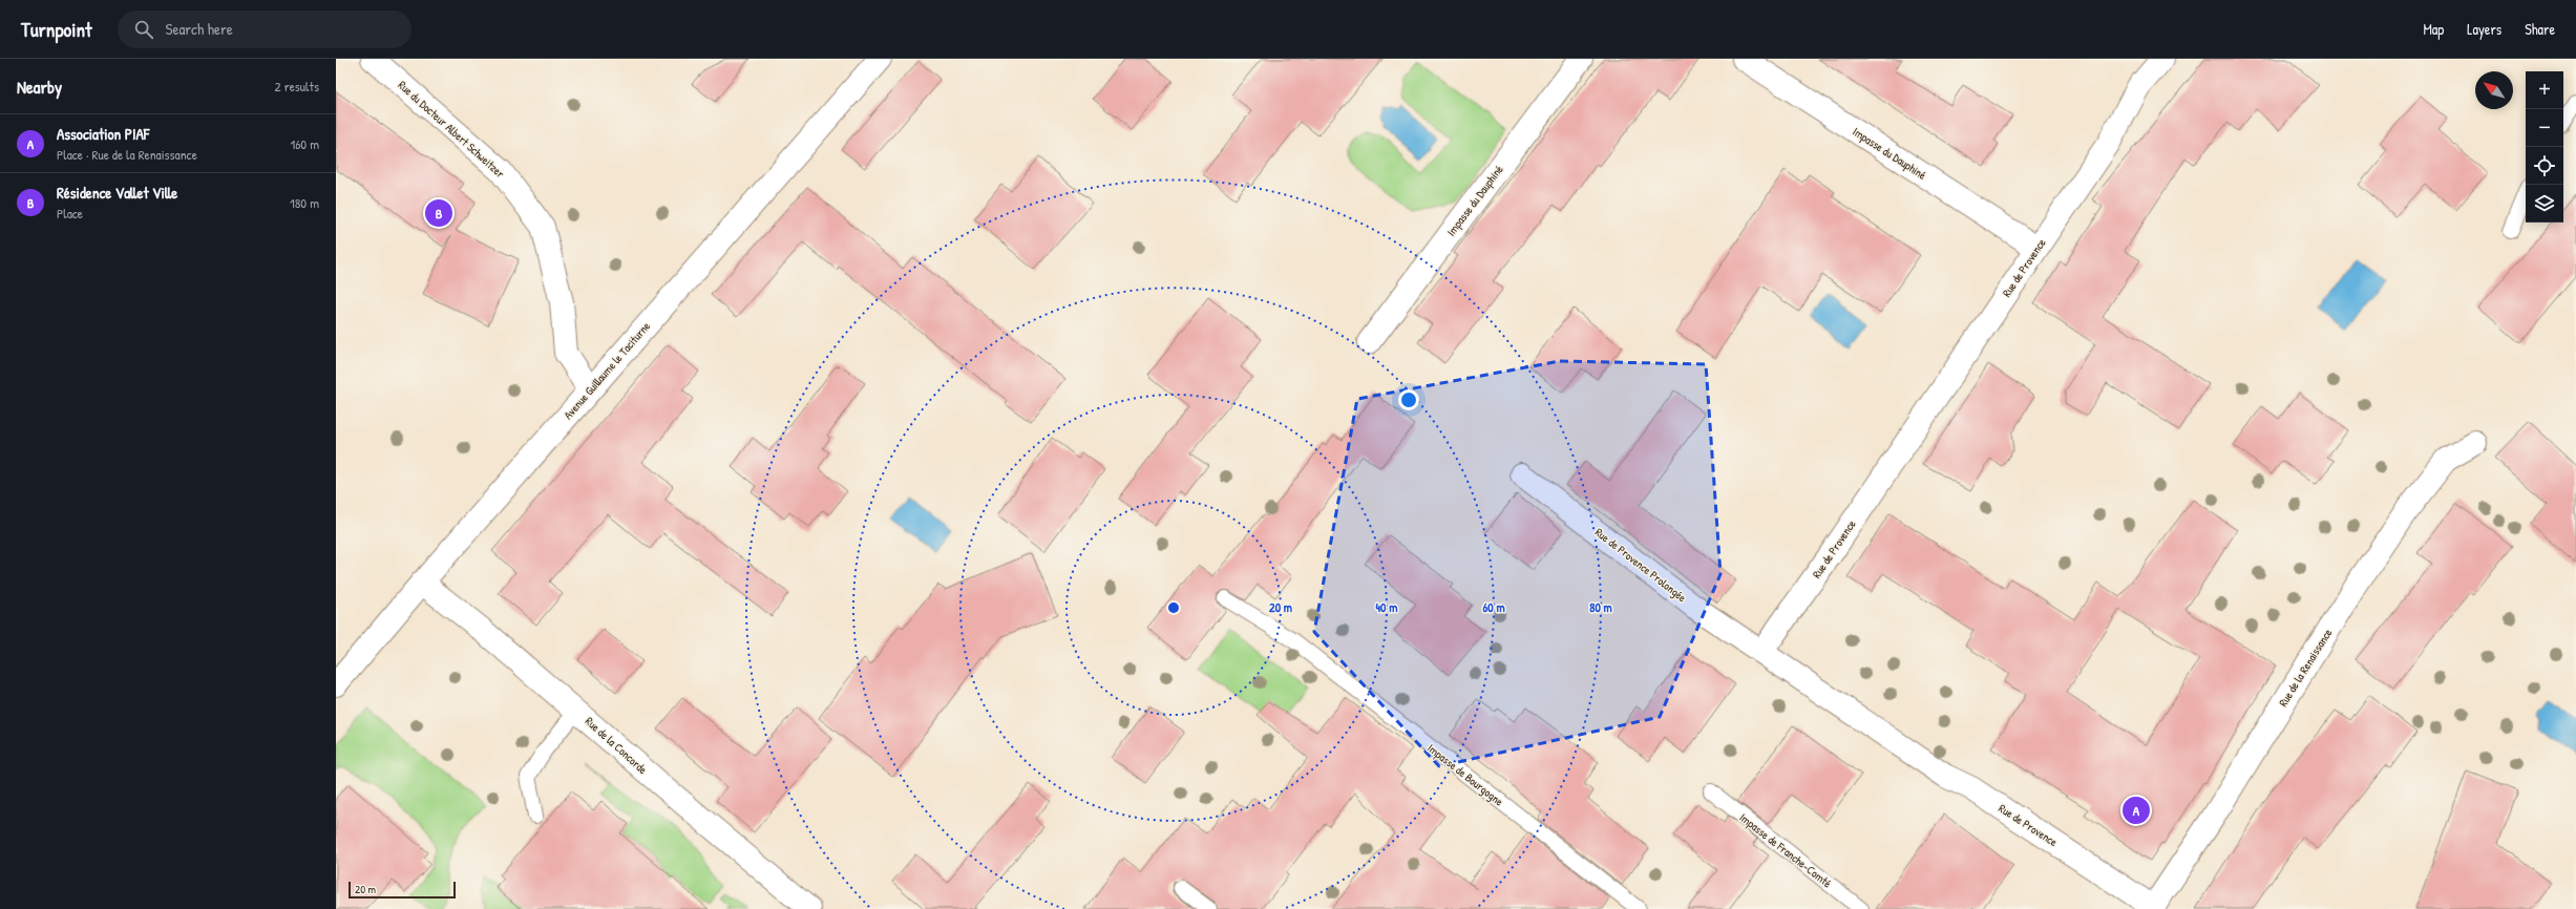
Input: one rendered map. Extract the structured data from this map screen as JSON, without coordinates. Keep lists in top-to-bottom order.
{
  "streets": {
    "street": [
      "Rue du Docteur Albert Schweitzer",
      "Impasse du Dauphiné",
      "Rue de Provence",
      "Avenue Guillaume le Taciturne",
      "Rue de Provence Prolongée",
      "Rue de la Renaissance",
      "Rue de la Concorde"
    ],
    "lane": ["Impasse de Bourgogne", "Impasse de Franche-Comté"]
  },
  "crossings": [
    ["Rue du Docteur Albert Schweitzer", "Avenue Guillaume le Taciturne"],
    ["Impasse du Dauphiné", "Rue de Provence"],
    ["Rue de Provence", "Rue de Provence Prolongée"],
    ["Rue de Provence", "Rue de la Renaissance"],
    ["Avenue Guillaume le Taciturne", "Rue de la Concorde"]
  ],
  "scale_bar": "20 m",
  "north": "top left",
  "page": {
    "header": "Turnpoint",
    "search": "Search here",
    "nav": ["Map", "Layers", "Share"],
    "heading": ["Nearby", "2 results"],
    "map_buttons": ["+", "−"],
    "list": [
      {
        "mark": "A",
        "name": "Association PIAF",
        "note": "Place · Rue de la Renaissance",
        "value": "160 m"
      },
      {
        "mark": "B",
        "name": "Résidence Vallet Ville",
        "note": "Place",
        "value": "180 m"
      }
    ],
    "pins": ["B", "A"],
    "scale": "20 m"
  },
  "rings": [
    "20 m",
    "40 m",
    "60 m",
    "80 m"
  ]
}
